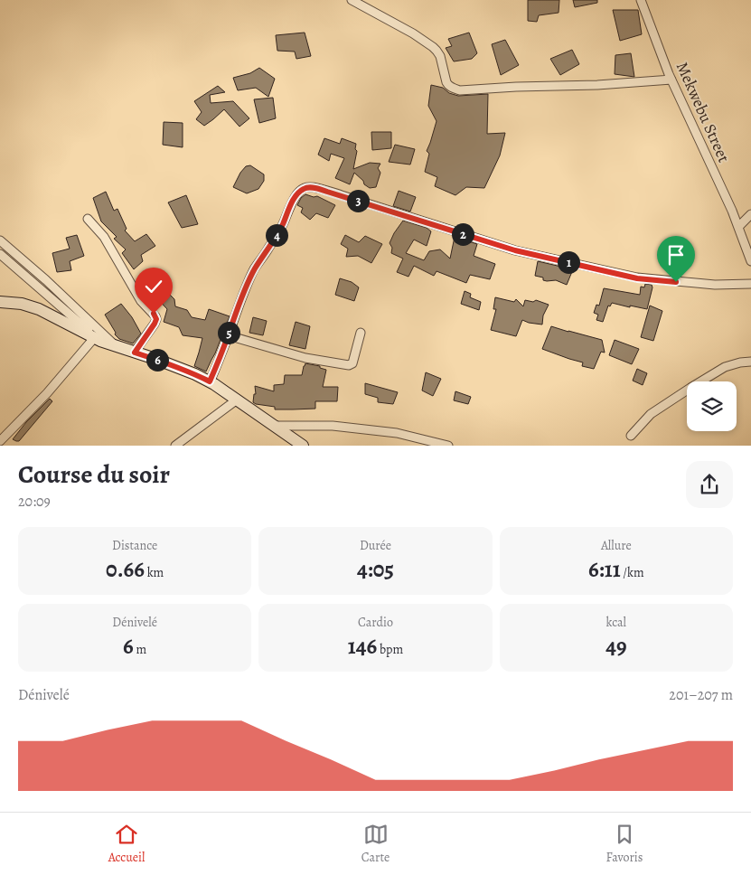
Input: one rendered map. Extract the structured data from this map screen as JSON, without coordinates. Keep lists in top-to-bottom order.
{
  "streets": {
    "street": ["Mekwebu Street"]
  },
  "page": {
    "pins": [
      "3",
      "2",
      "4",
      "1",
      "5",
      "6"
    ],
    "heading": ["Course du soir", "20:09"],
    "stats": [
      ["Distance", "0.66 km"],
      ["Durée", "4:05"],
      ["Allure", "6:11 /km"],
      ["Dénivelé", "6 m"],
      ["Cardio", "146 bpm"],
      ["kcal", "49"]
    ],
    "chart": ["Dénivelé", "201–207 m"],
    "tabs": ["Accueil", "Carte", "Favoris"]
  }
}
